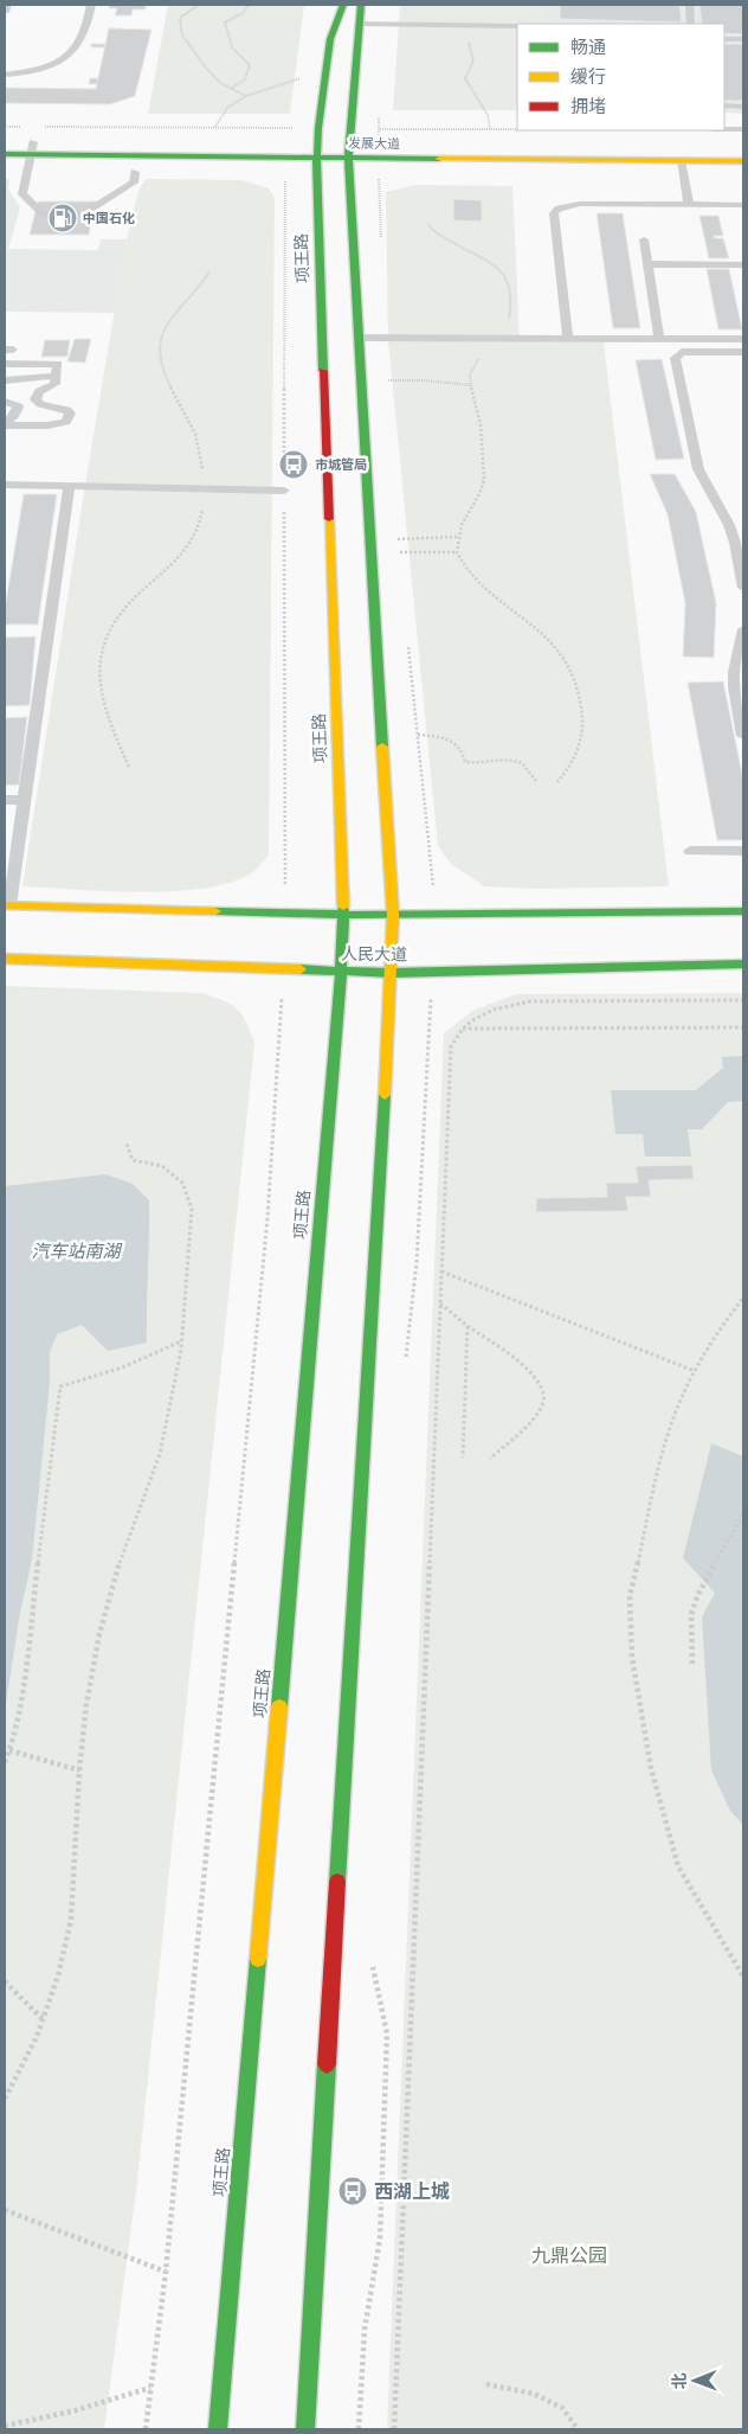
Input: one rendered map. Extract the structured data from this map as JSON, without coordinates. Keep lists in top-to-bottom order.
{
  "streets": {
    "main road": ["发展大道", "项王路", "人民大道"]
  },
  "crossings": [
    ["发展大道", "项王路"],
    ["项王路", "人民大道"]
  ],
  "water": ["汽车站南湖"],
  "parks": ["九鼎公园"],
  "places": {
    "fuel station": ["中国石化"],
    "bus stop": ["市城管局", "西湖上城"]
  },
  "legend": ["畅通", "缓行", "拥堵"],
  "north": "left"
}
